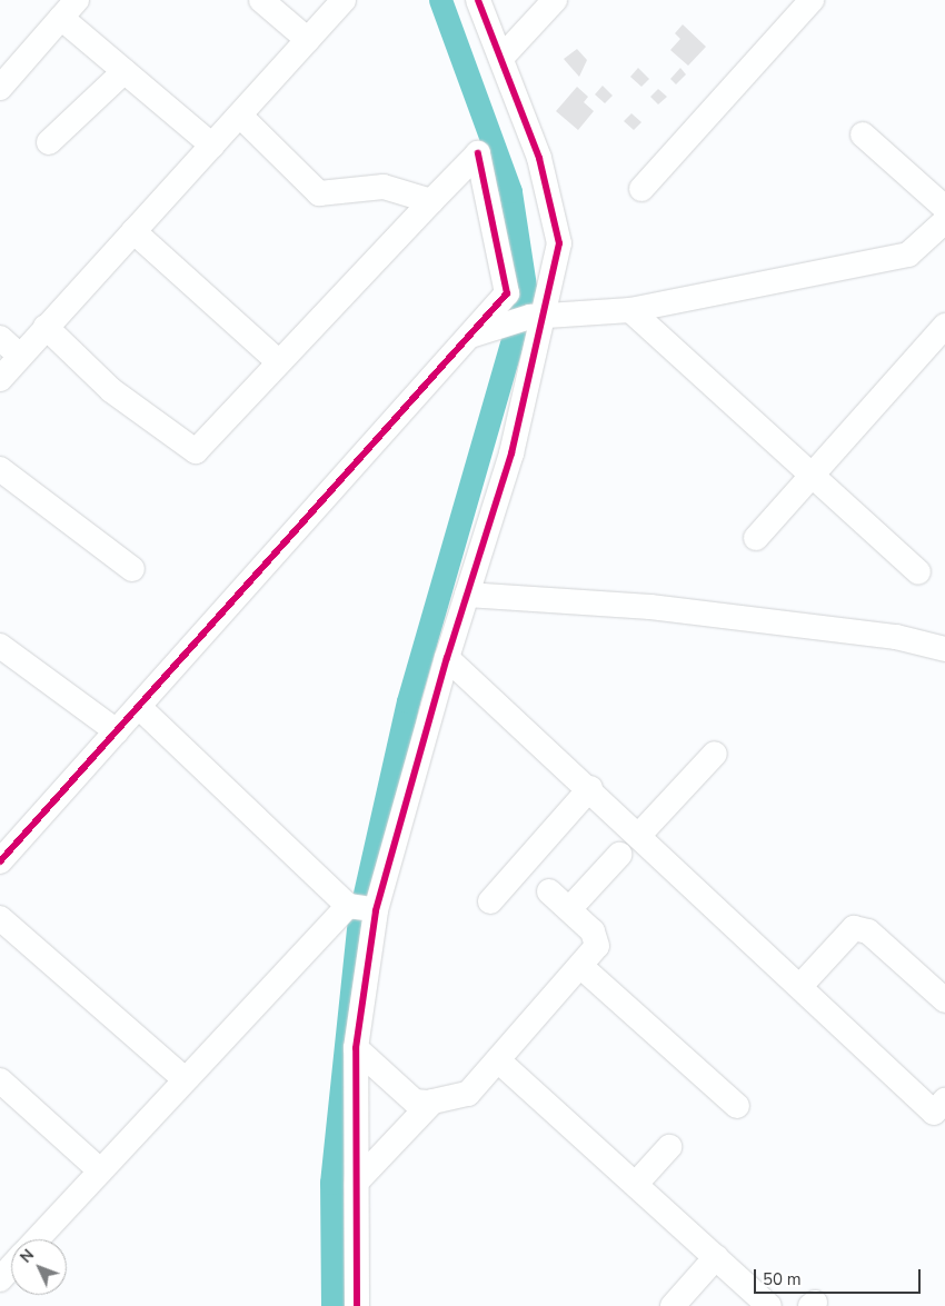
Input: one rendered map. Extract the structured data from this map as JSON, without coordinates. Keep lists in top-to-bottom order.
{
  "scale_bar": "50 m",
  "north": "top left"
}
